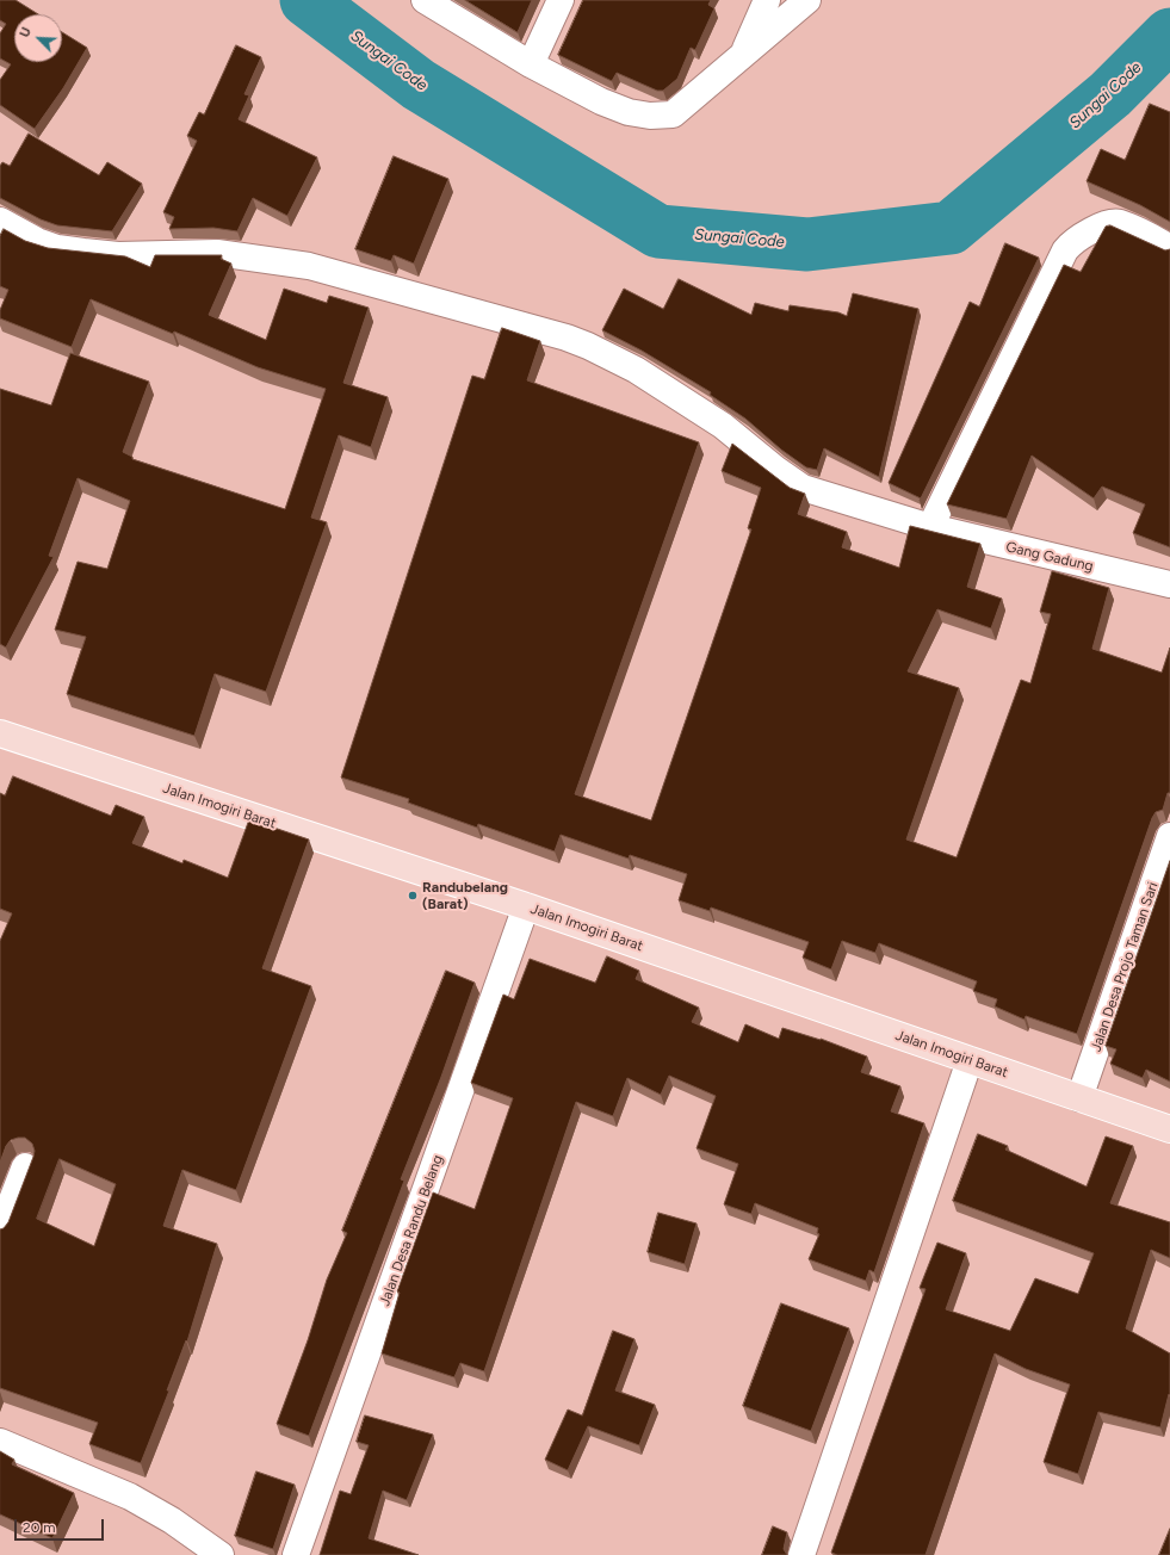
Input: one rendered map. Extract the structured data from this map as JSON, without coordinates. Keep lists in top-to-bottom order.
{
  "streets": {
    "main road": ["Jalan Imogiri Barat"],
    "street": ["Gang Gadung", "Jalan Desa Projo Taman Sari", "Jalan Desa Randu Belang"]
  },
  "crossings": [
    ["Jalan Imogiri Barat", "Jalan Desa Projo Taman Sari"],
    ["Jalan Imogiri Barat", "Jalan Desa Randu Belang"]
  ],
  "water": ["Sungai Code"],
  "places": ["Randubelang (Barat)"],
  "scale_bar": "20 m",
  "north": "top left"
}
